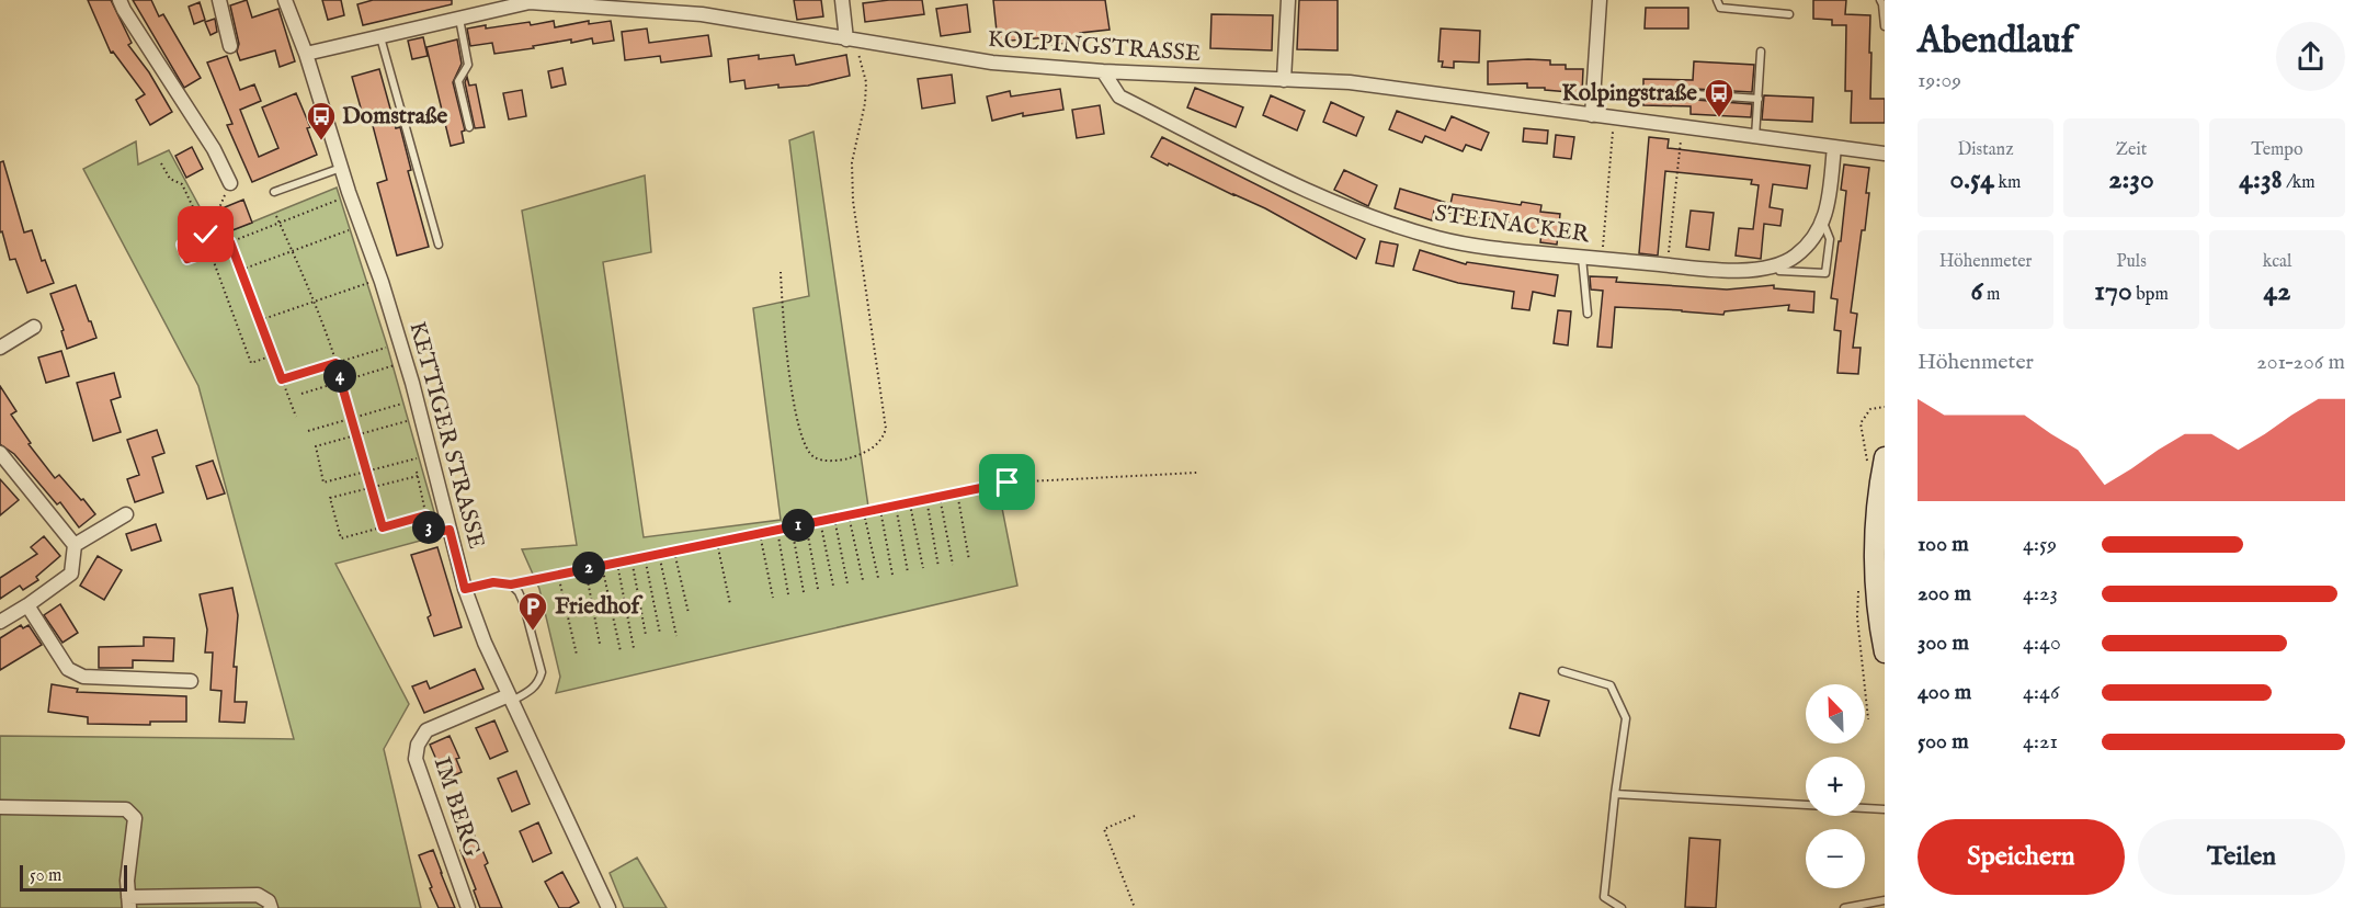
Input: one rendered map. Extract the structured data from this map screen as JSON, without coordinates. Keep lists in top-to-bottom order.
{
  "streets": {
    "street": [
      "KOLPINGSTRASSE",
      "STEINACKER",
      "KETTIGER STRASSE",
      "IM BERG"
    ]
  },
  "crossings": [
    ["KOLPINGSTRASSE", "STEINACKER"],
    ["KOLPINGSTRASSE", "KETTIGER STRASSE"],
    ["KETTIGER STRASSE", "IM BERG"]
  ],
  "places": {
    "bus stop": ["Kolpingstraße", "Domstraße"],
    "parking": ["Friedhof"]
  },
  "scale_bar": "50 m",
  "north": "top left",
  "page": {
    "heading": ["Abendlauf", "19:09"],
    "stats": [
      ["Distanz", "0.54 km"],
      ["Zeit", "2:30"],
      ["Tempo", "4:38 /km"],
      ["Höhenmeter", "6 m"],
      ["Puls", "170 bpm"],
      ["kcal", "42"]
    ],
    "chart": ["Höhenmeter", "201–206 m"],
    "pins": [
      "4",
      "1",
      "3",
      "2"
    ],
    "list": [
      {
        "name": "100 m",
        "note": "4:59"
      },
      {
        "name": "200 m",
        "note": "4:23"
      },
      {
        "name": "300 m",
        "note": "4:40"
      },
      {
        "name": "400 m",
        "note": "4:46"
      },
      {
        "name": "500 m",
        "note": "4:21"
      }
    ],
    "map_buttons": ["+", "−"],
    "buttons": ["Speichern", "Teilen"],
    "scale": "50 m"
  }
}
